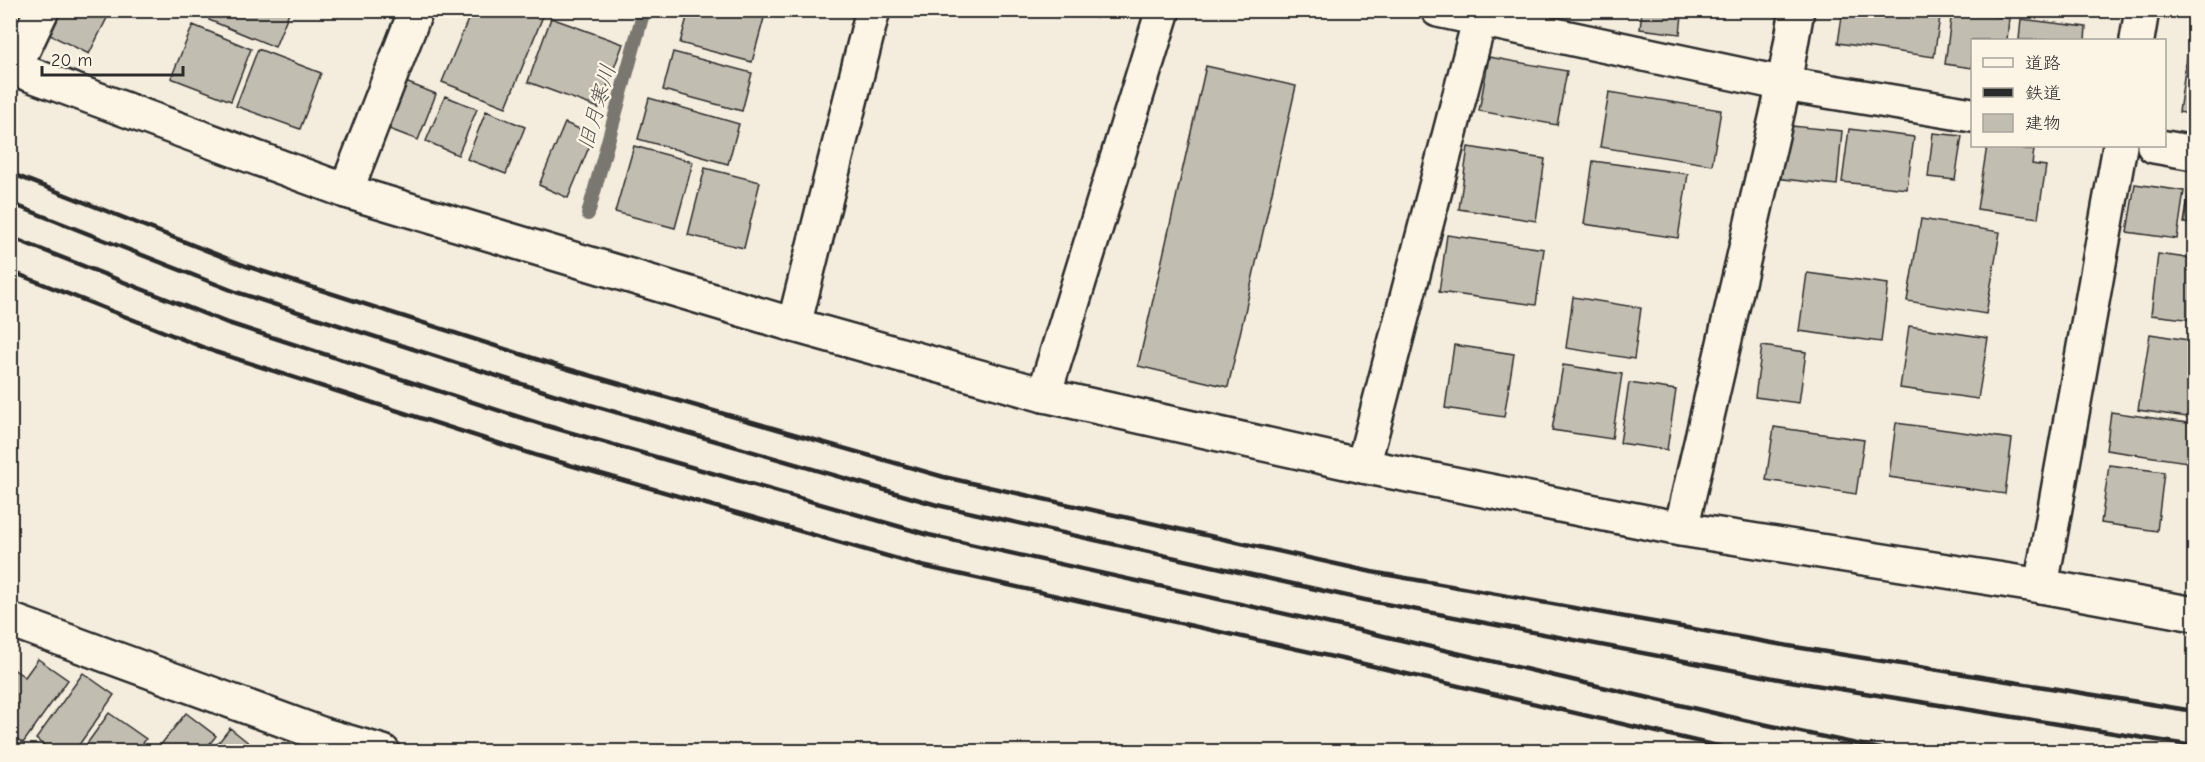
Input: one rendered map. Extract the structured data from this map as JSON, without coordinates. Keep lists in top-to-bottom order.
{
  "water": ["旧月寒川"],
  "legend": ["道路", "鉄道", "建物"],
  "scale_bar": "20 m"
}
